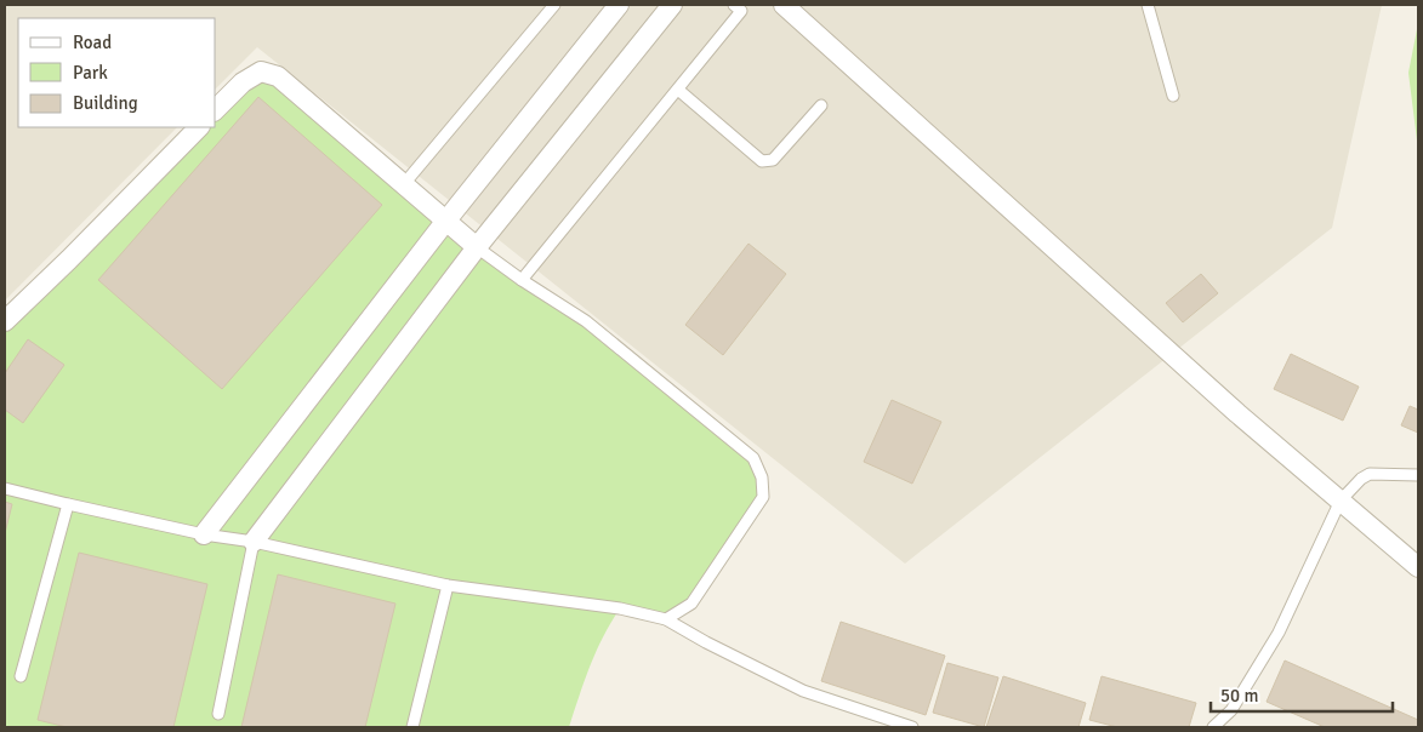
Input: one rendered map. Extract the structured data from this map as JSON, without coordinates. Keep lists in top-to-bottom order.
{
  "legend": ["Road", "Park", "Building"],
  "scale_bar": "50 m"
}
